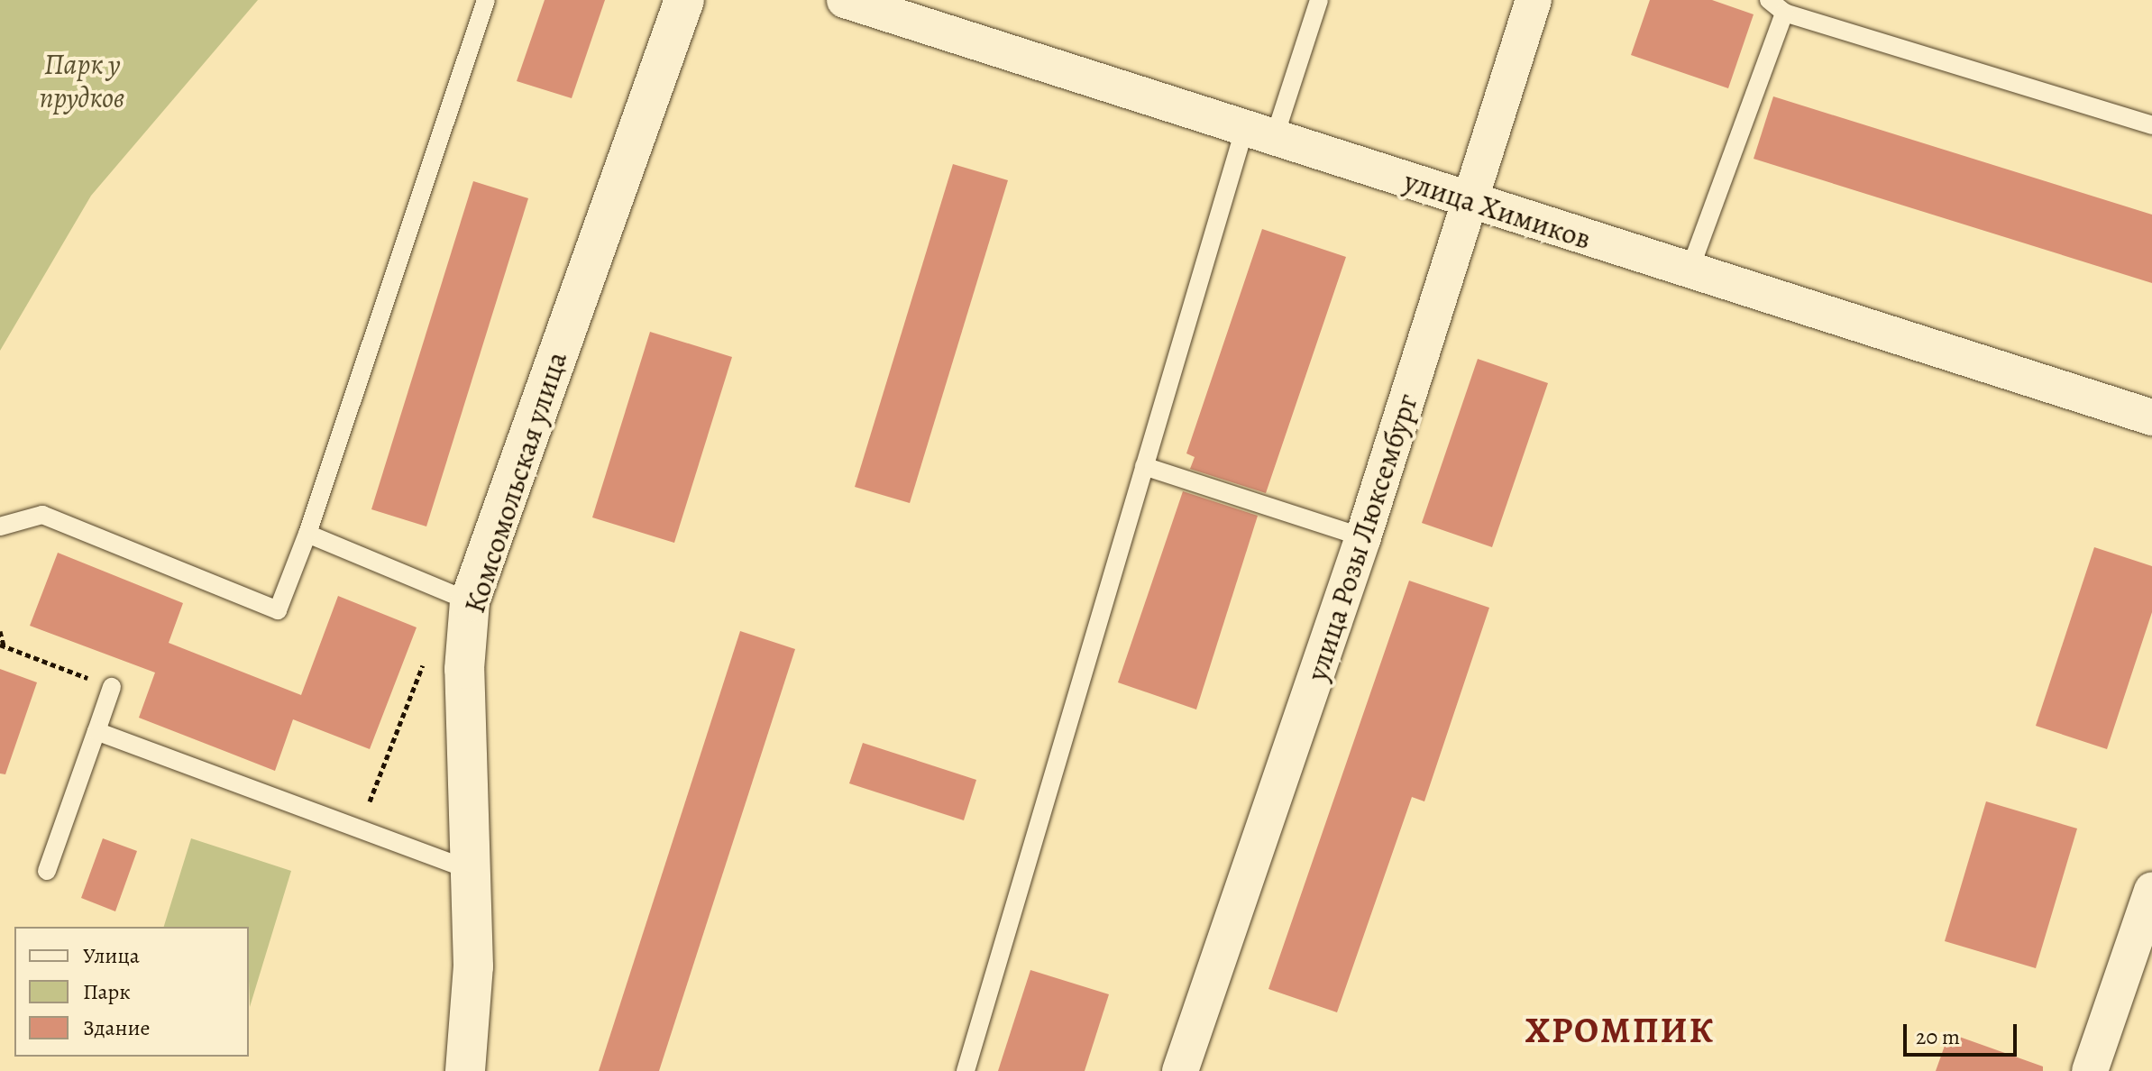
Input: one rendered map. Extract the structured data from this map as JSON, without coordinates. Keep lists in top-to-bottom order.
{
  "streets": {
    "street": ["улица Химиков", "Комсомольская улица", "улица Розы Люксембург"]
  },
  "crossings": [
    ["улица Химиков", "улица Розы Люксембург"]
  ],
  "districts": ["ХРОМПИК"],
  "parks": ["Парк у прудков"],
  "legend": ["Улица", "Парк", "Здание"],
  "scale_bar": "20 m"
}
